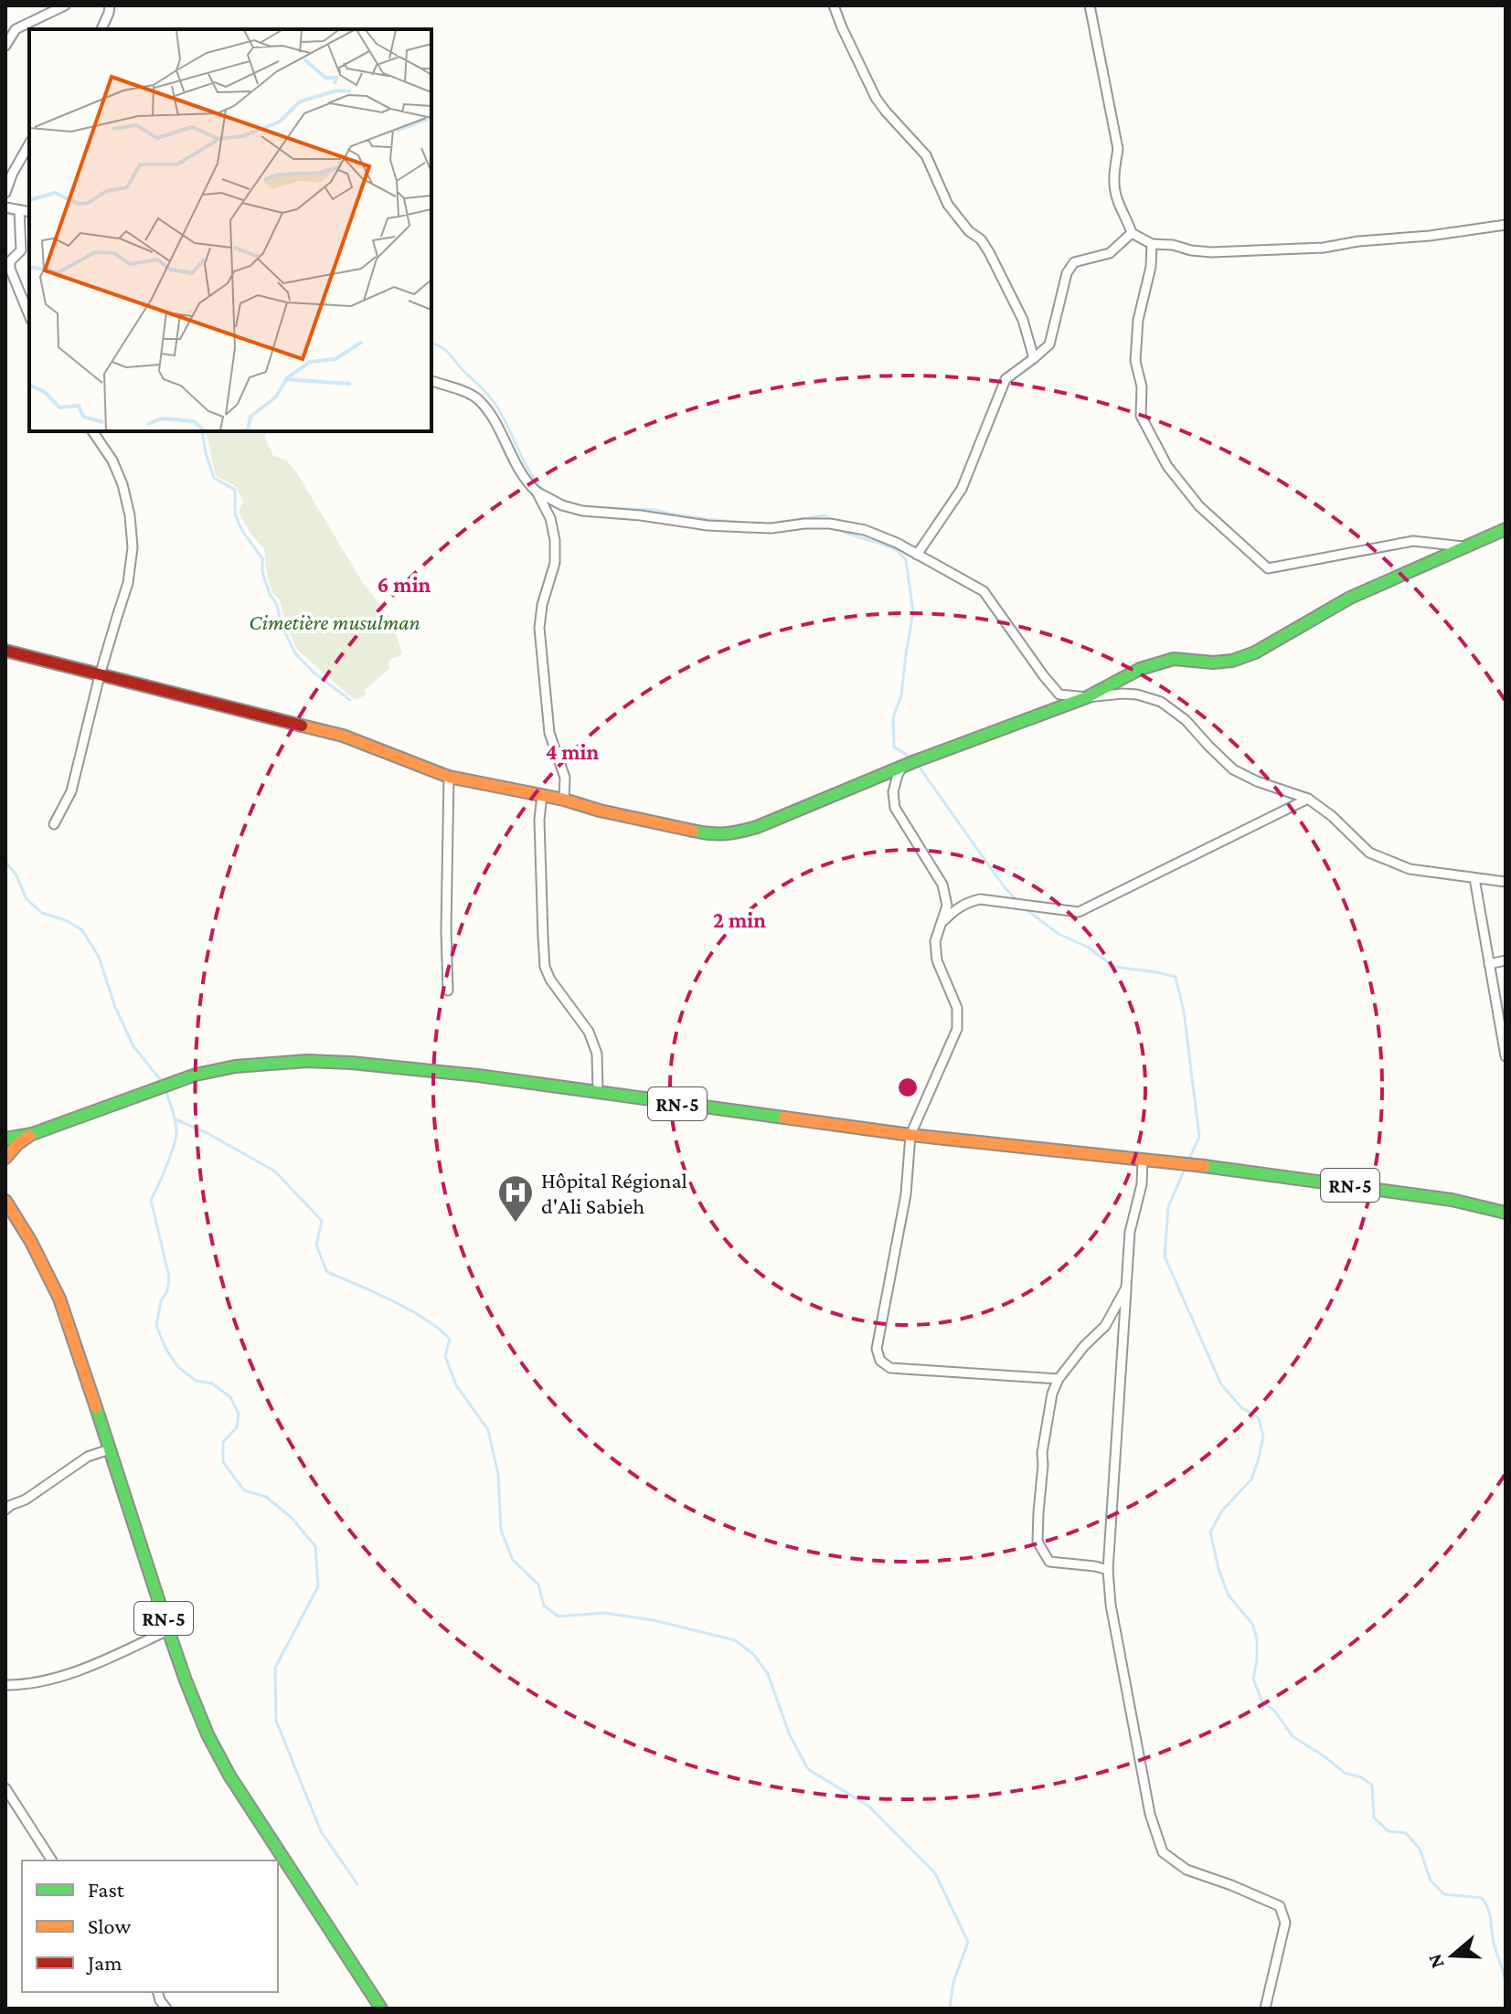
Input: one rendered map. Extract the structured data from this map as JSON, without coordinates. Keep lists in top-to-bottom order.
{
  "streets": {
    "main road": ["RN-5"]
  },
  "parks": ["Cimetière musulman"],
  "places": {
    "hospital": ["Hôpital Régional d'Ali Sabieh"]
  },
  "legend": ["Fast", "Slow", "Jam"],
  "north": "left",
  "rings": ["6 min", "4 min", "2 min"]
}
